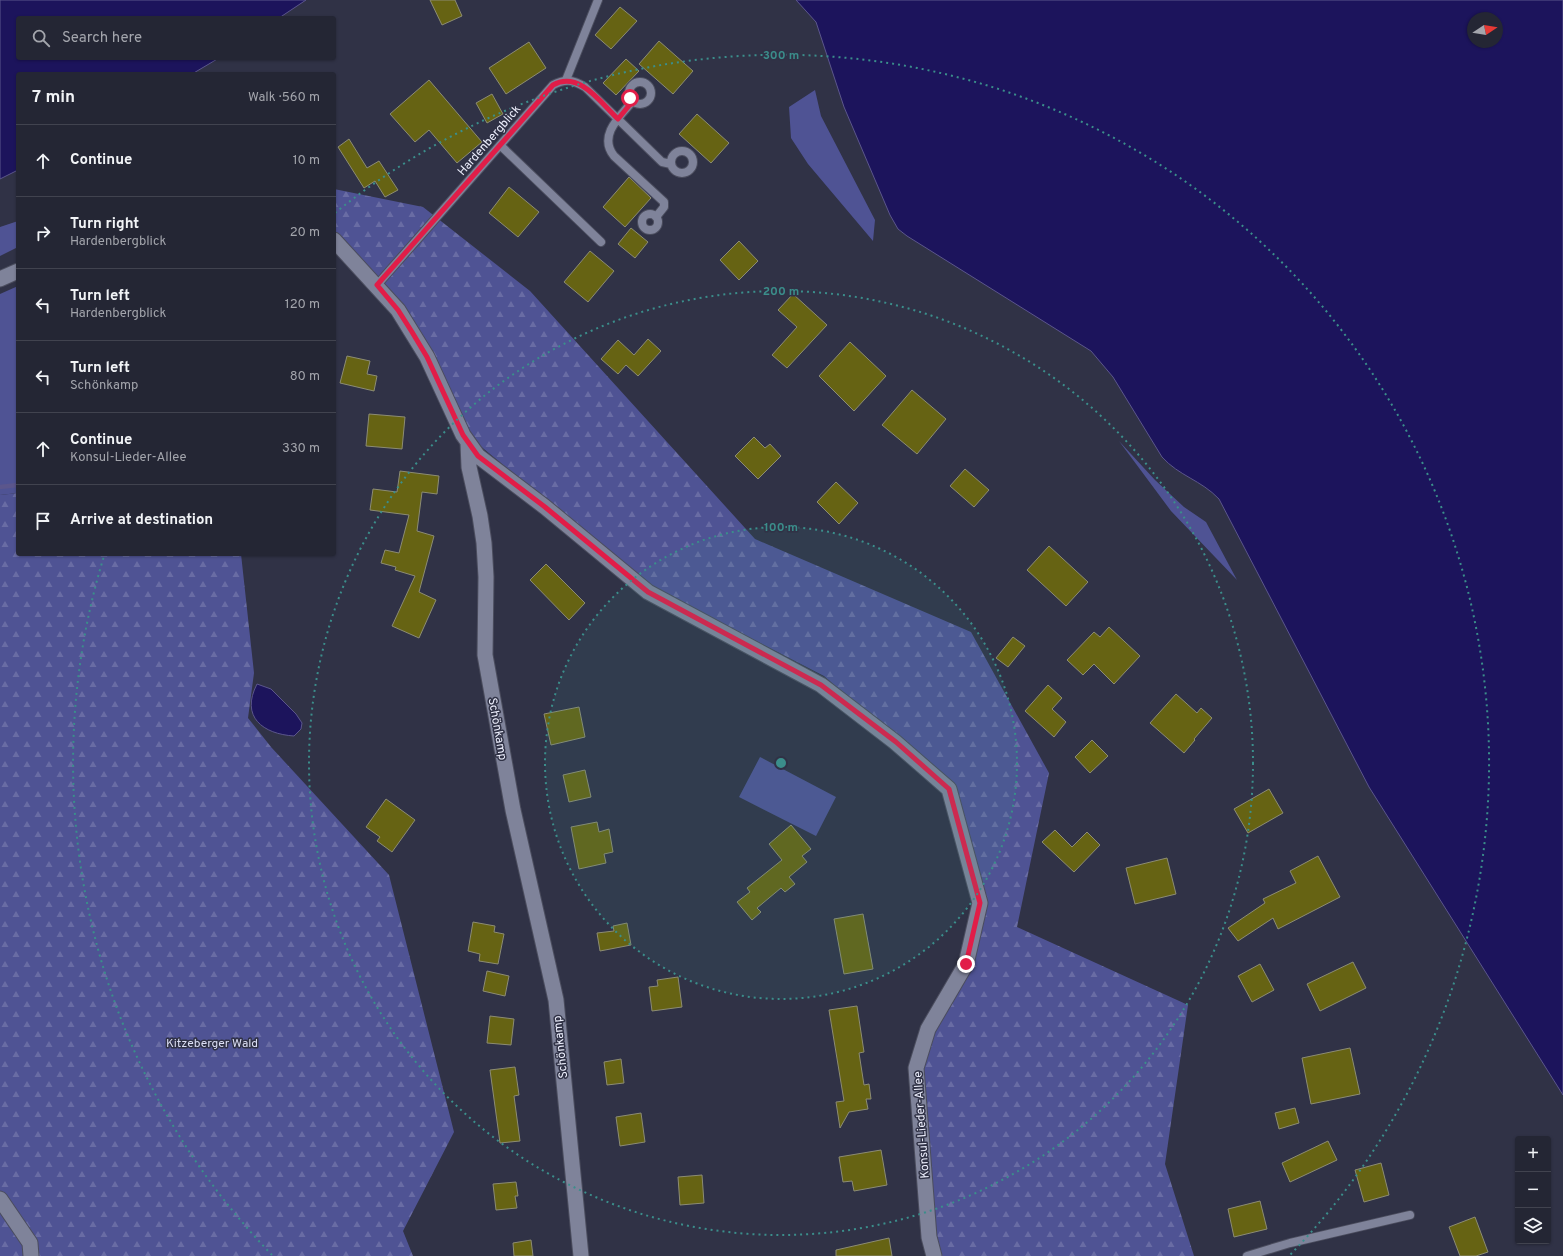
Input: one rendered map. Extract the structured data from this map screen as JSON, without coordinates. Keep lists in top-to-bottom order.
{
  "streets": {
    "street": ["Schönkamp", "Konsul-Lieder-Allee"],
    "lane": ["Hardenbergblick"]
  },
  "crossings": [
    ["Hardenbergblick", "Schönkamp"],
    ["Schönkamp", "Konsul-Lieder-Allee"]
  ],
  "parks": ["Kitzeberger Wald"],
  "north": "right",
  "page": {
    "search": "Search here",
    "heading": ["7 min", "Walk · 560 m"],
    "list": [
      ["Continue", "10 m"],
      ["Turn right", "Hardenbergblick", "20 m"],
      ["Turn left", "Hardenbergblick", "120 m"],
      ["Turn left", "Schönkamp", "80 m"],
      ["Continue", "Konsul-Lieder-Allee", "330 m"],
      "Arrive at destination"
    ],
    "map_buttons": ["+", "−"]
  },
  "rings": ["300 m", "200 m", "100 m"]
}
